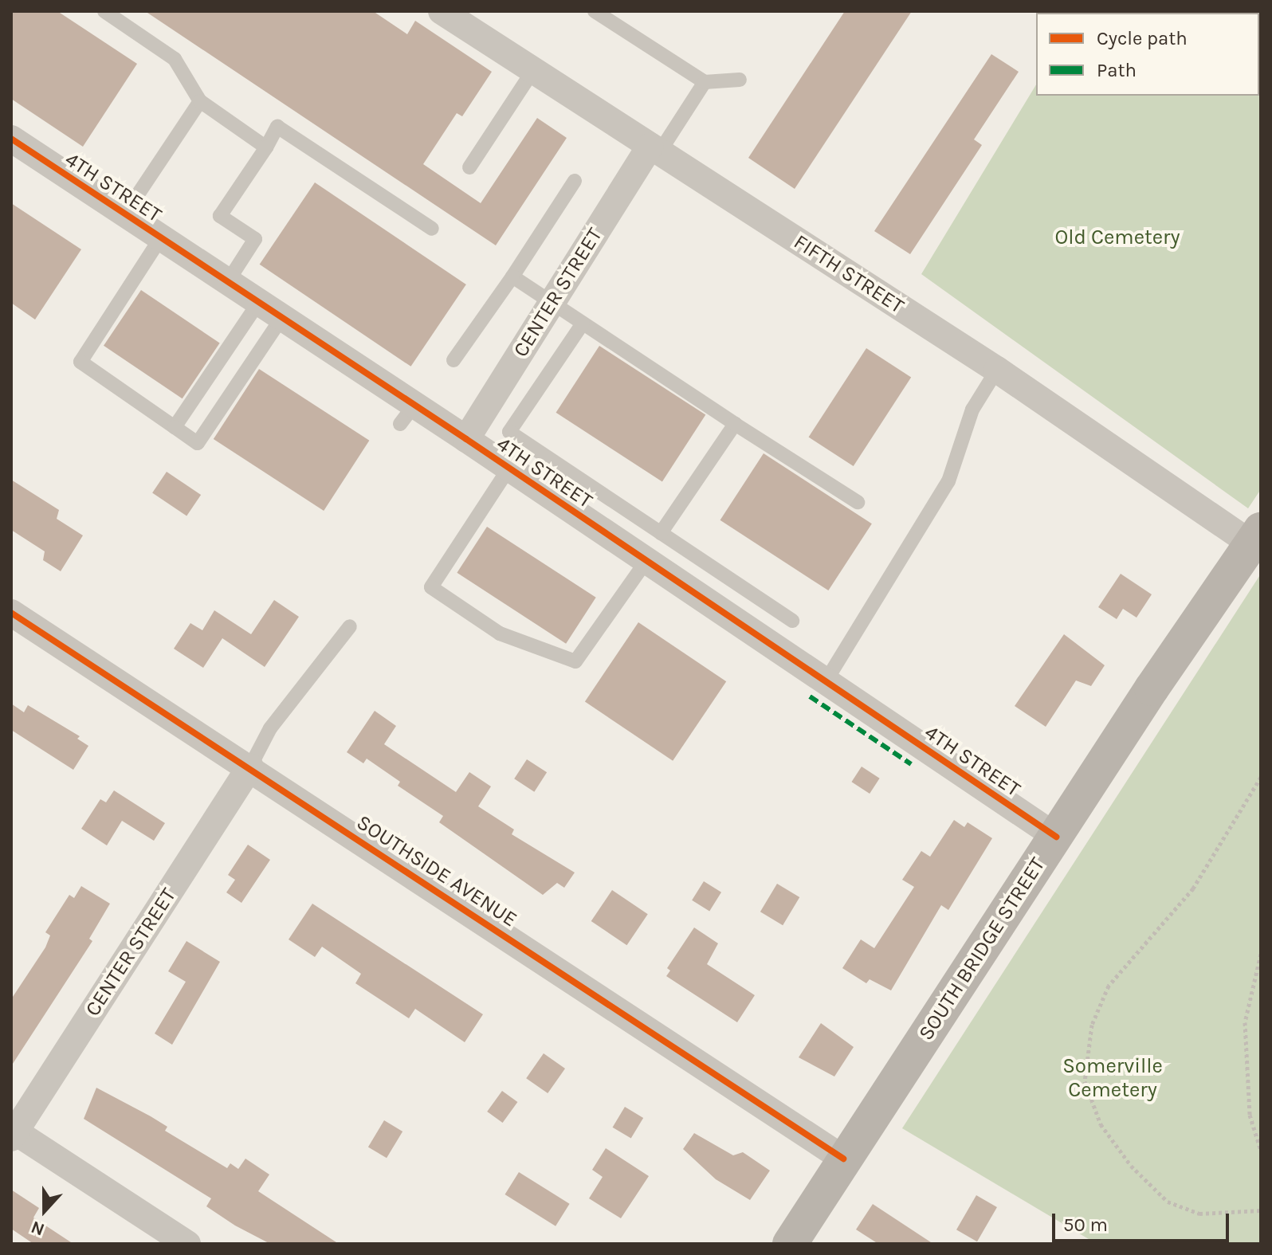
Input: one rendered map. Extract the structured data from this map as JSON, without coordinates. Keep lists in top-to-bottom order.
{
  "streets": {
    "street": [
      "4TH STREET",
      "FIFTH STREET",
      "CENTER STREET",
      "SOUTHSIDE AVENUE",
      "SOUTH BRIDGE STREET"
    ]
  },
  "crossings": [
    ["4TH STREET", "CENTER STREET"],
    ["4TH STREET", "SOUTH BRIDGE STREET"],
    ["FIFTH STREET", "CENTER STREET"],
    ["FIFTH STREET", "SOUTH BRIDGE STREET"],
    ["CENTER STREET", "SOUTHSIDE AVENUE"],
    ["SOUTHSIDE AVENUE", "SOUTH BRIDGE STREET"]
  ],
  "parks": ["Old Cemetery", "Somerville Cemetery"],
  "legend": ["Cycle path", "Path"],
  "scale_bar": "50 m",
  "north": "bottom"
}
